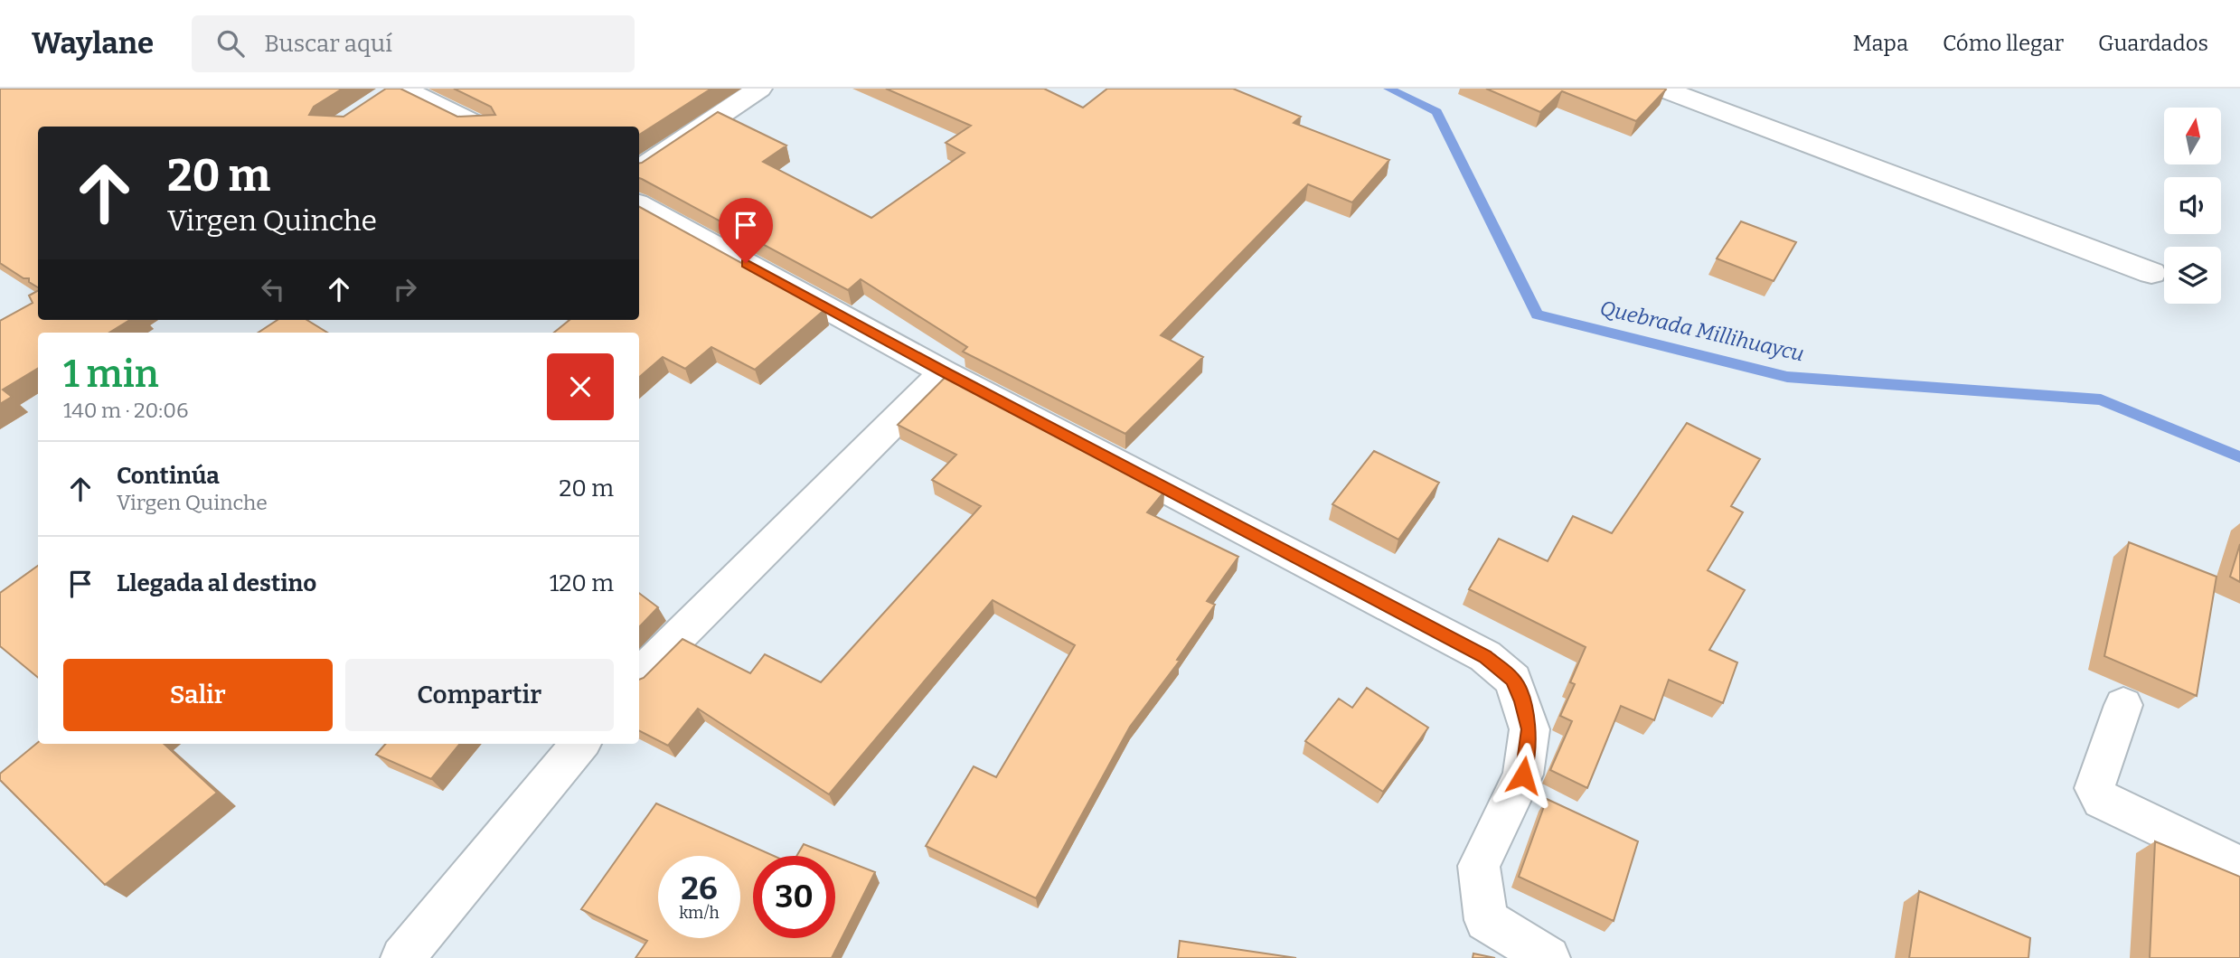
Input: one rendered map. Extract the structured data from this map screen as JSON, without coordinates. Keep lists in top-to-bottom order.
{
  "water": ["Quebrada Millihuaycu"],
  "north": "top",
  "page": {
    "header": "Waylane",
    "search": "Buscar aquí",
    "nav": ["Mapa", "Cómo llegar", "Guardados"],
    "turn": ["20 m", "Virgen Quinche"],
    "heading": ["1 min", "140 m · 20:06"],
    "list": [
      {
        "name": "Continúa",
        "note": "Virgen Quinche",
        "value": "20 m"
      },
      {
        "name": "Llegada al destino",
        "value": "120 m"
      }
    ],
    "buttons": ["Salir", "Compartir"],
    "speed": "26 km/h",
    "limit": "30"
  }
}
